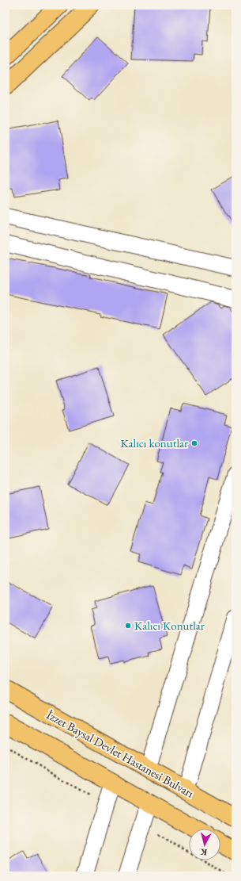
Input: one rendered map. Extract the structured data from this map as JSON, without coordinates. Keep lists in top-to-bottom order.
{
  "streets": {
    "main road": ["İzzet Baysal Devlet Hastanesi Bulvarı"]
  },
  "places": ["Kalıcı konutlar", "Kalıcı Konutlar"],
  "north": "bottom"
}
